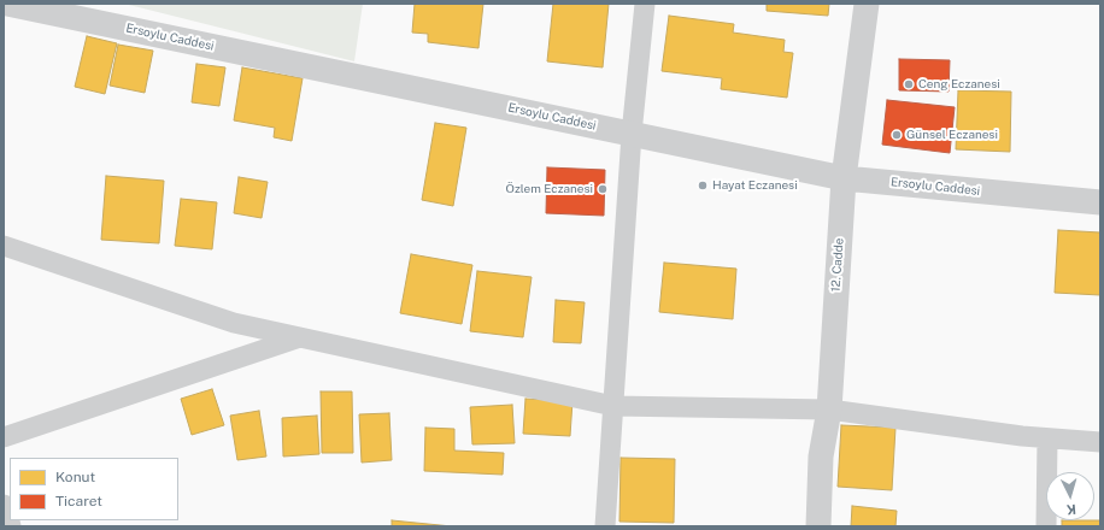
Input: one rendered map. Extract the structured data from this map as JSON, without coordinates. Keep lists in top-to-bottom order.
{
  "streets": {
    "street": ["Ersoylu Caddesi", "12. Cadde"]
  },
  "crossings": [
    ["Ersoylu Caddesi", "12. Cadde"]
  ],
  "places": [
    "Ceng Eczanesi",
    "Günsel Eczanesi",
    "Hayat Eczanesi",
    "Özlem Eczanesi"
  ],
  "legend": ["Konut", "Ticaret"],
  "north": "bottom"
}
